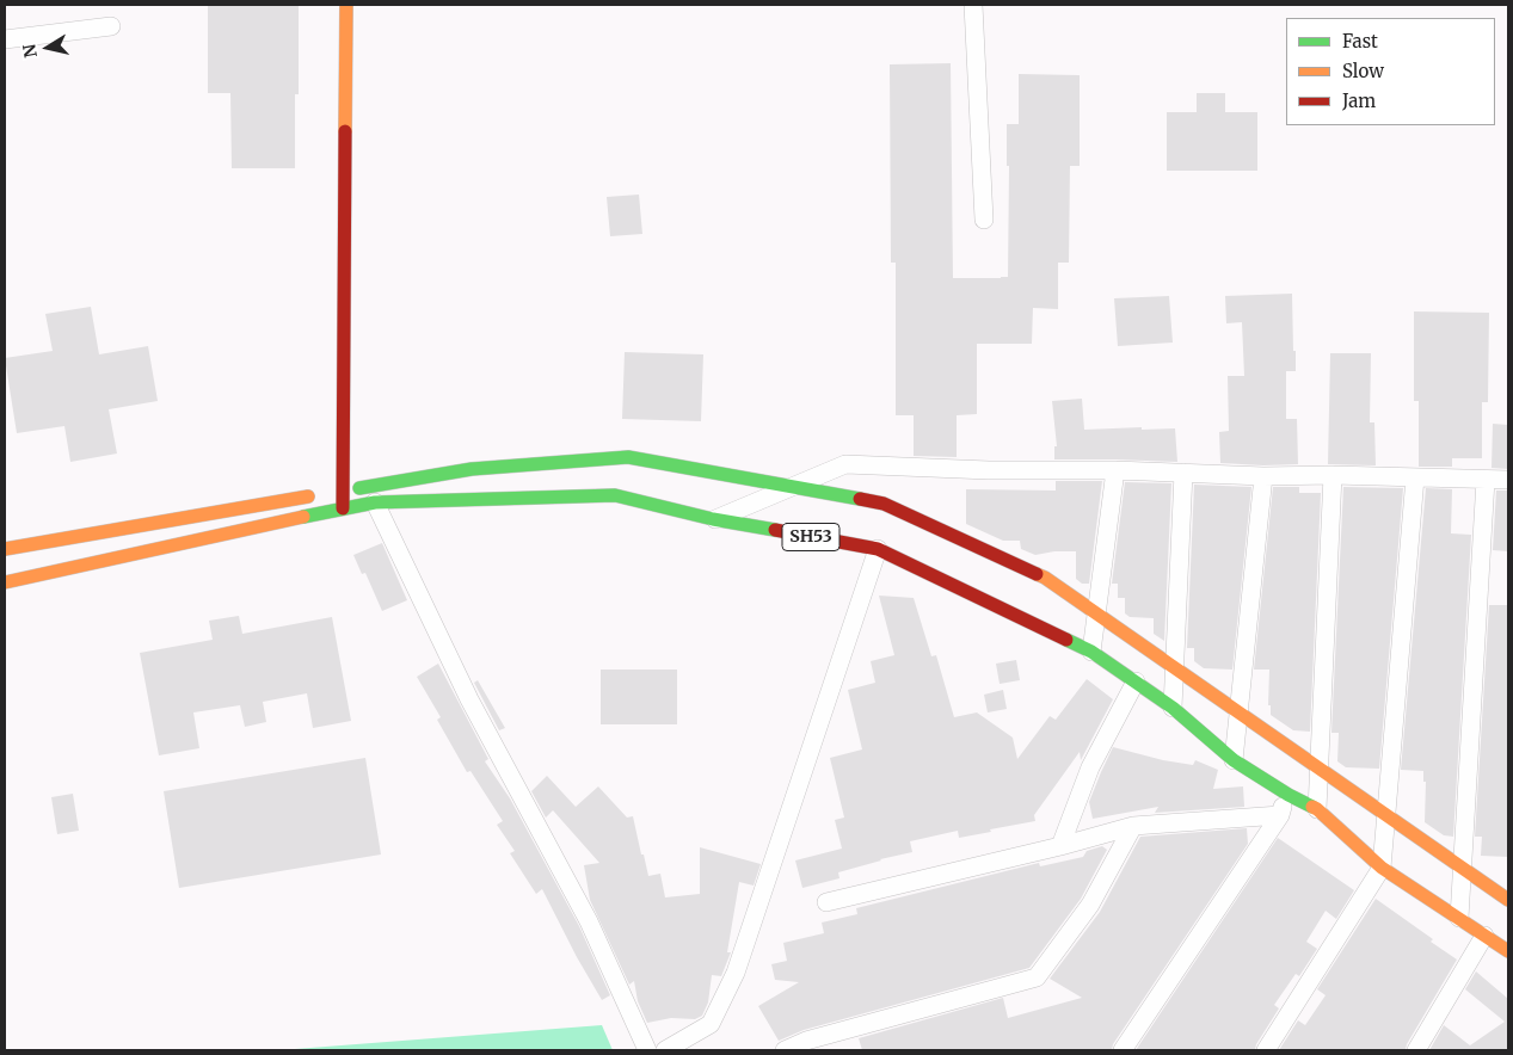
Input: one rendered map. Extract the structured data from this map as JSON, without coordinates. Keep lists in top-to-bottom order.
{
  "streets": {
    "main road": ["SH53"]
  },
  "legend": ["Fast", "Slow", "Jam"],
  "north": "left"
}
